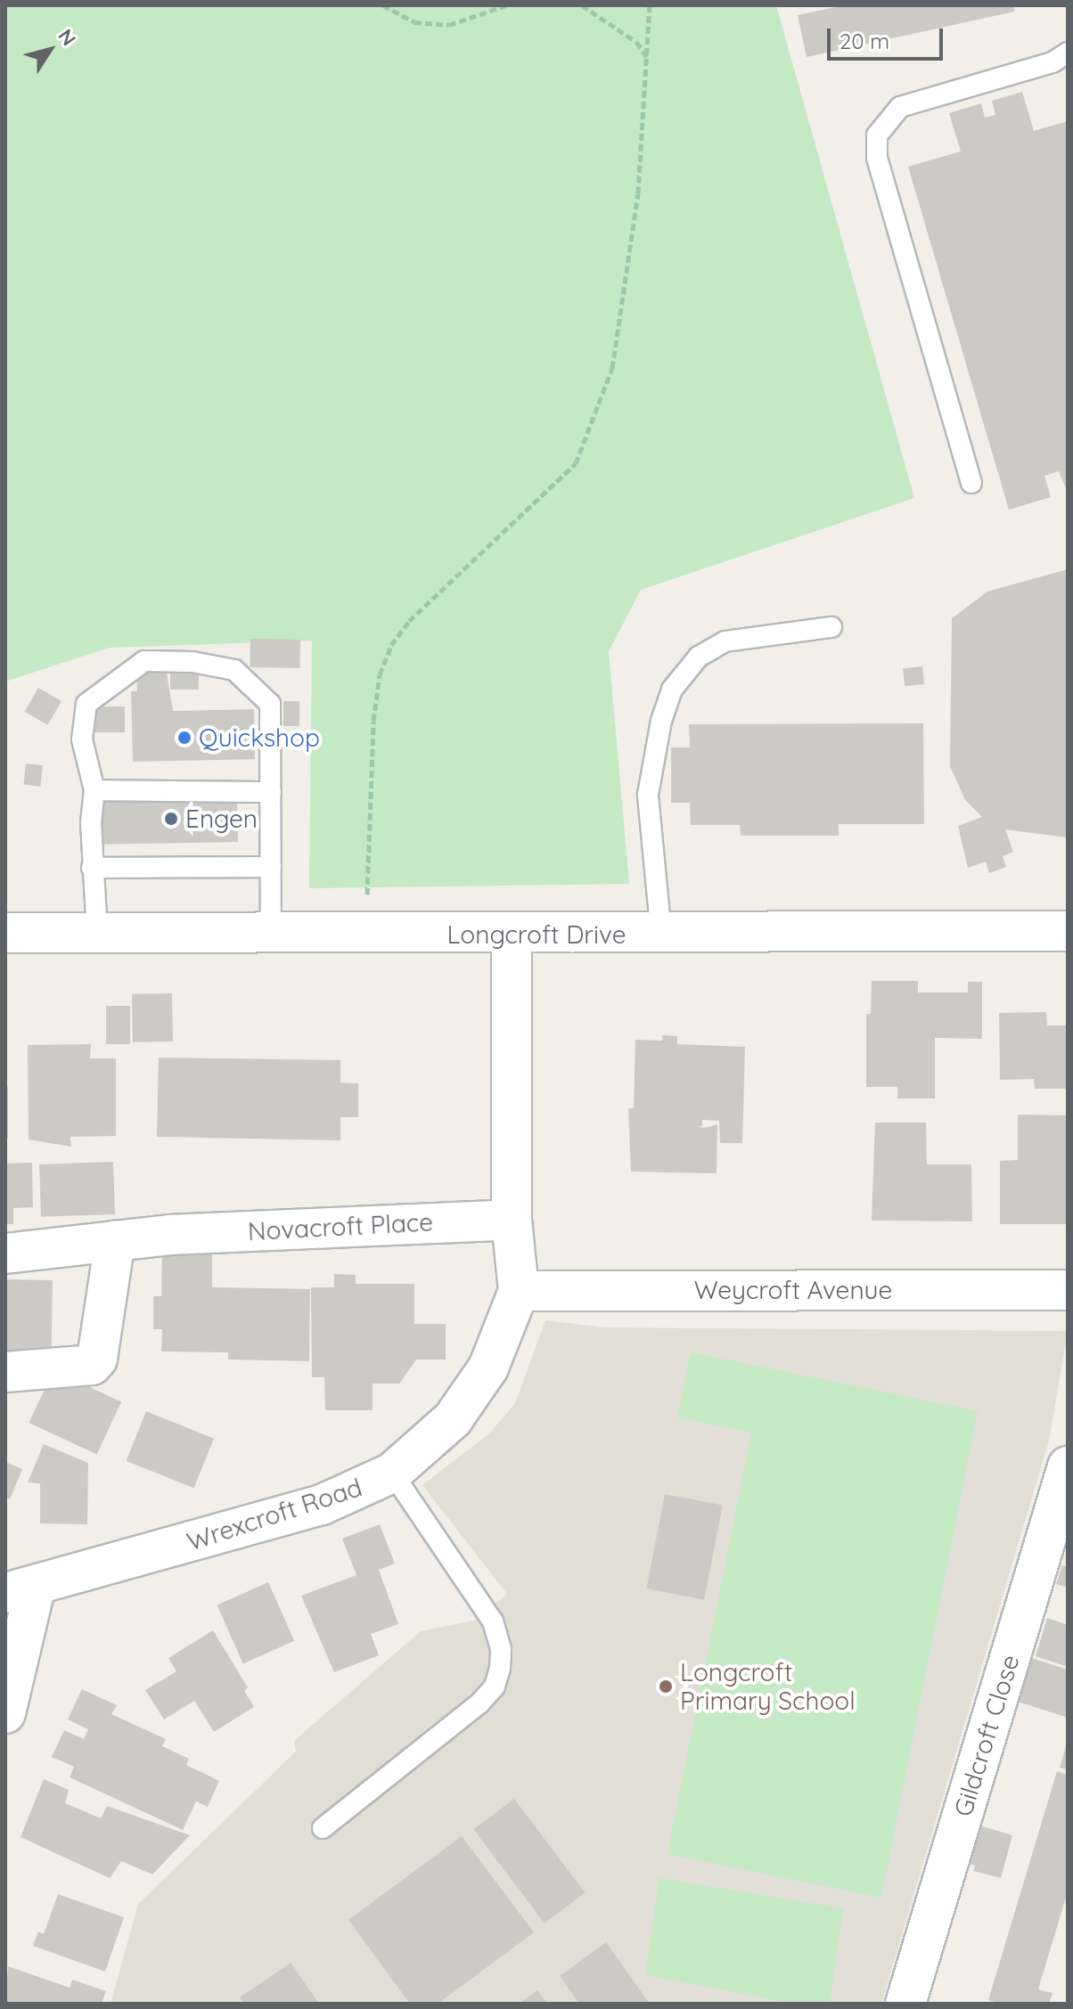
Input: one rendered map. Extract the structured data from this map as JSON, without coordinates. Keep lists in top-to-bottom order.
{
  "streets": {
    "street": [
      "Longcroft Drive",
      "Novacroft Place",
      "Weycroft Avenue",
      "Wrexcroft Road",
      "Gildcroft Close"
    ]
  },
  "crossings": [
    ["Longcroft Drive", "Wrexcroft Road"],
    ["Novacroft Place", "Wrexcroft Road"],
    ["Weycroft Avenue", "Wrexcroft Road"]
  ],
  "places": ["Quickshop", "Engen", "Longcroft Primary School"],
  "scale_bar": "20 m",
  "north": "top right"
}
